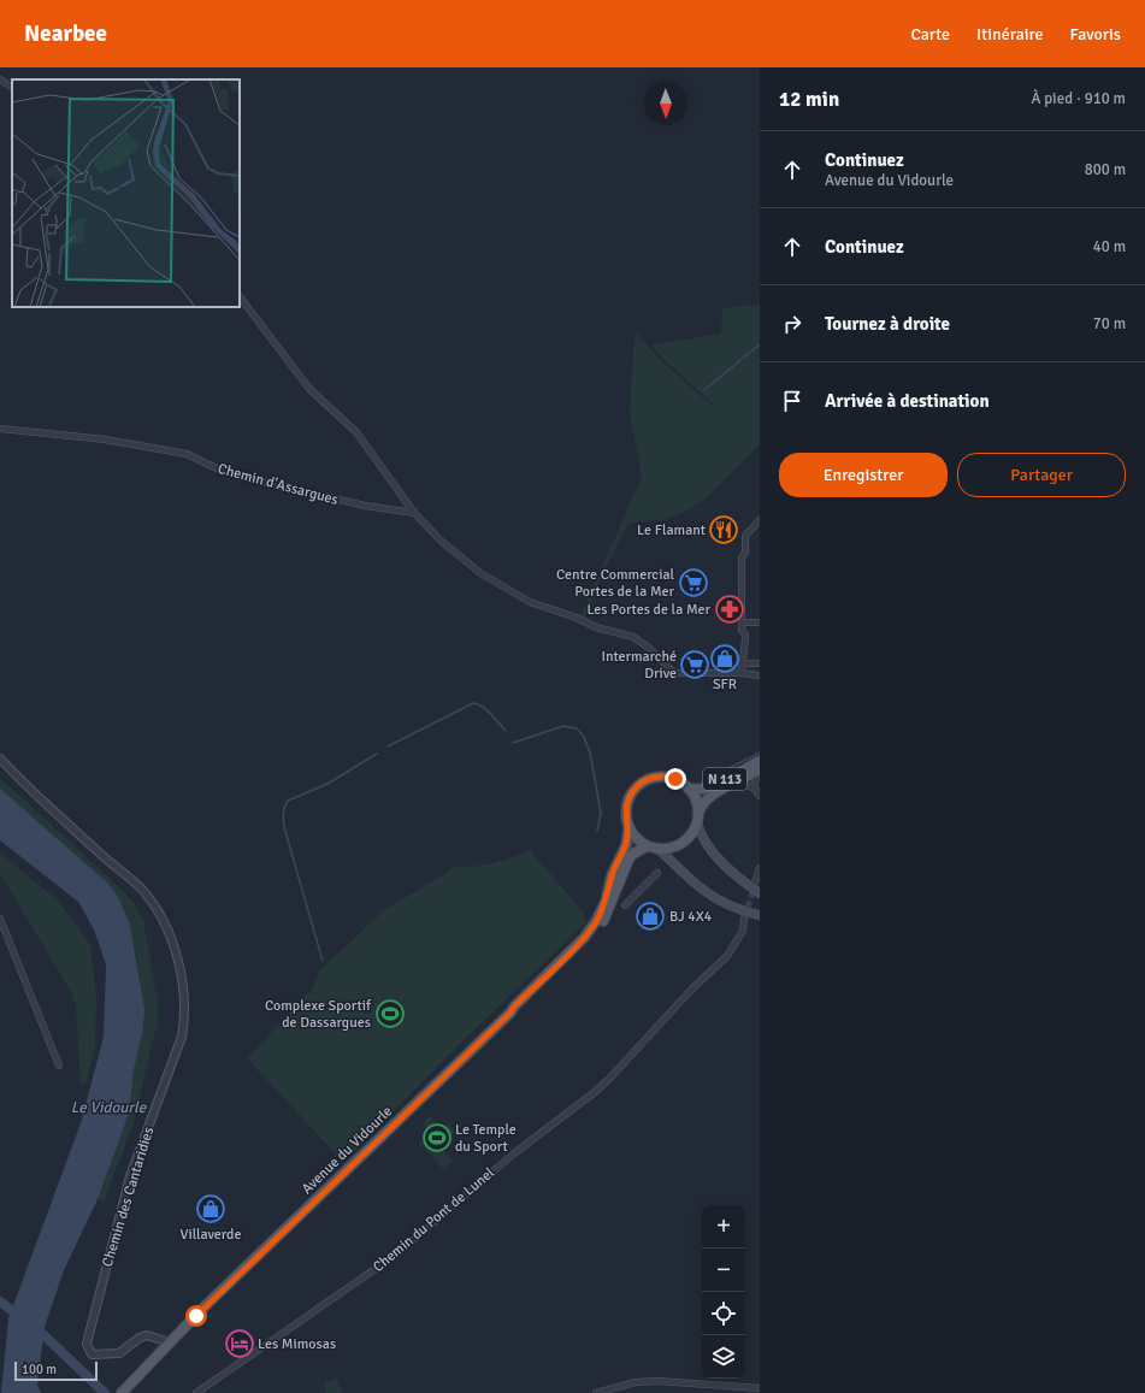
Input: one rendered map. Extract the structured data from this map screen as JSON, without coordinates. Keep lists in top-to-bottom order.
{
  "streets": {
    "main road": ["N 113", "Avenue du Vidourle"],
    "street": ["Chemin d'Assargues", "Chemin des Cantaridies", "Chemin du Pont de Lunel"]
  },
  "crossings": [
    ["N 113", "Avenue du Vidourle"],
    ["Avenue du Vidourle", "Chemin des Cantaridies"]
  ],
  "water": ["Le Vidourle"],
  "places": {
    "restaurant": ["Le Flamant"],
    "supermarket": ["Centre Commercial Portes de la Mer", "Intermarché Drive"],
    "pharmacy": ["Les Portes de la Mer"],
    "shop": ["SFR", "BJ 4X4", "Villaverde"],
    "sports": ["Complexe Sportif de Dassargues", "Le Temple du Sport"],
    "hotel": ["Les Mimosas"]
  },
  "scale_bar": "100 m",
  "north": "bottom",
  "page": {
    "header": "Nearbee",
    "nav": ["Carte", "Itinéraire", "Favoris"],
    "heading": ["12 min", "À pied · 910 m"],
    "list": [
      ["Continuez", "Avenue du Vidourle", "800 m"],
      ["Continuez", "40 m"],
      ["Tournez à droite", "70 m"],
      "Arrivée à destination"
    ],
    "buttons": ["Enregistrer", "Partager"],
    "map_buttons": ["+", "−"],
    "scale": "100 m"
  }
}
